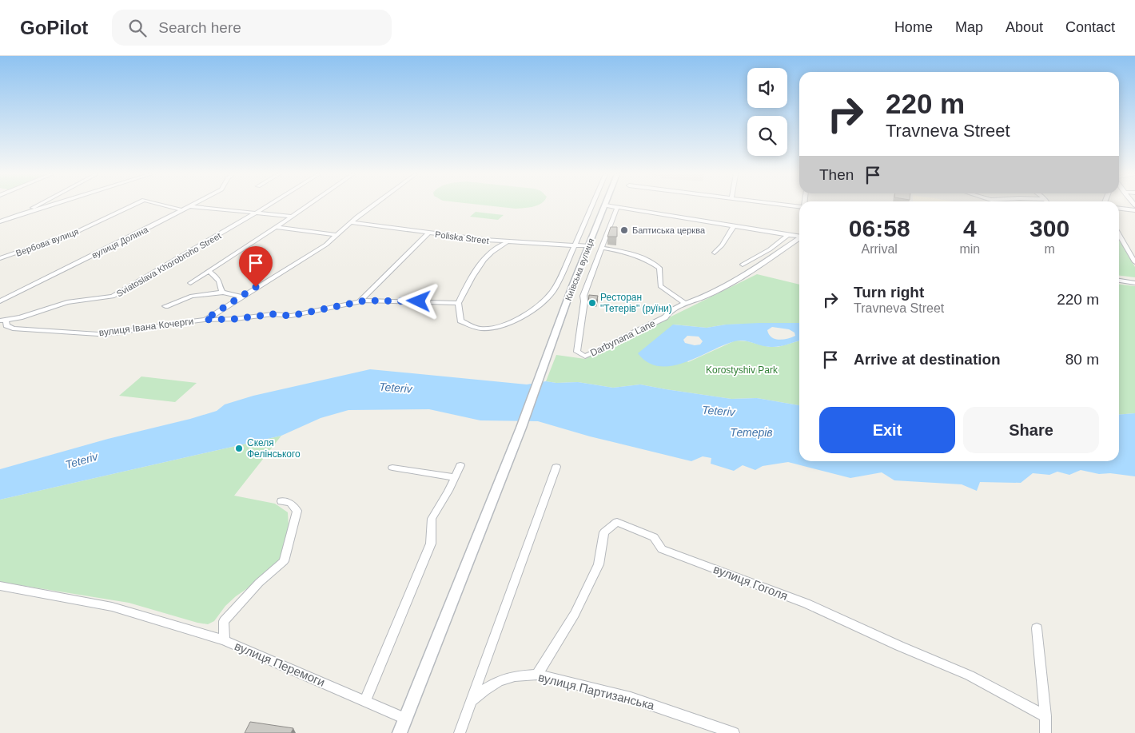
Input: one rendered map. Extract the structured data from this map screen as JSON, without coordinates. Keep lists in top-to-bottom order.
{
  "streets": {
    "main road": ["Київська вулиця"],
    "street": [
      "Poliska Street",
      "Вербова вулиця",
      "вулиця Долина",
      "Sviatoslava Khorobroho Street",
      "вулиця Івана Кочерги",
      "Darbynana Lane",
      "вулиця Гоголя",
      "вулиця Перемоги",
      "вулиця Партизанська"
    ]
  },
  "crossings": [
    ["Poliska Street", "Київська вулиця"],
    ["Вербова вулиця", "вулиця Долина"],
    ["Sviatoslava Khorobroho Street", "вулиця Івана Кочерги"],
    ["Київська вулиця", "вулиця Івана Кочерги"],
    ["Київська вулиця", "Darbynana Lane"],
    ["Київська вулиця", "вулиця Перемоги"],
    ["вулиця Гоголя", "вулиця Партизанська"]
  ],
  "water": ["Teteriv", "Тетерів"],
  "parks": ["Korostyshiv Park"],
  "places": ["Баптиська церква", "Ресторан \"Тетерів\" (руїни)", "Скеля Фелінського"],
  "page": {
    "header": "GoPilot",
    "search": "Search here",
    "nav": [
      "Home",
      "Map",
      "About",
      "Contact"
    ],
    "turn": ["220 m", "Travneva Street"],
    "then": "Then",
    "eta": [
      "06:58",
      "Arrival",
      "4",
      "min",
      "300",
      "m"
    ],
    "list": [
      {
        "name": "Turn right",
        "note": "Travneva Street",
        "value": "220 m"
      },
      {
        "name": "Arrive at destination",
        "value": "80 m"
      }
    ],
    "buttons": ["Exit", "Share"]
  }
}
